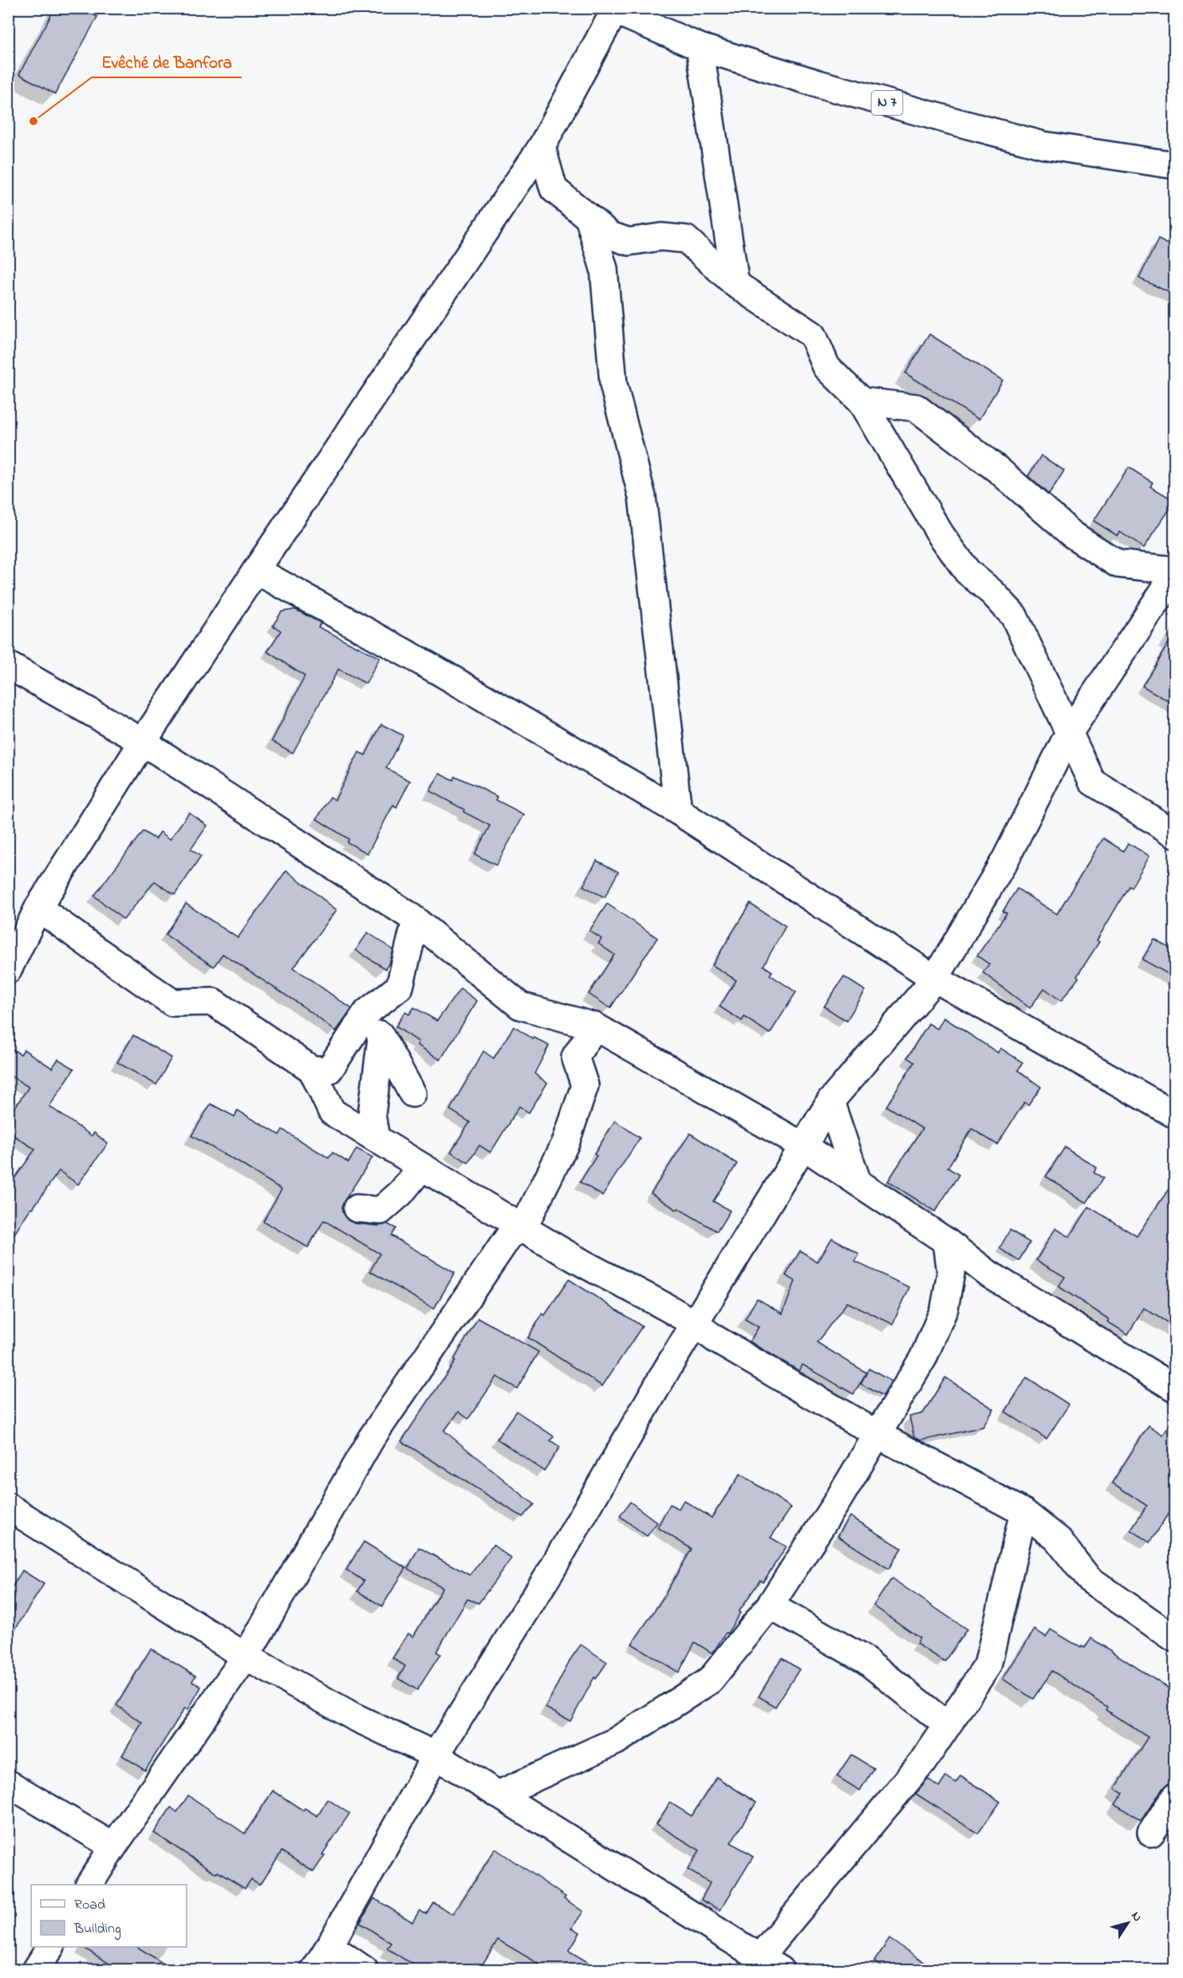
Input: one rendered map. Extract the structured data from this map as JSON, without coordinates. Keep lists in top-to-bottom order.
{
  "streets": {
    "main road": ["N 7"]
  },
  "places": ["Evêché de Banfora"],
  "legend": ["Road", "Building"],
  "north": "top right"
}
